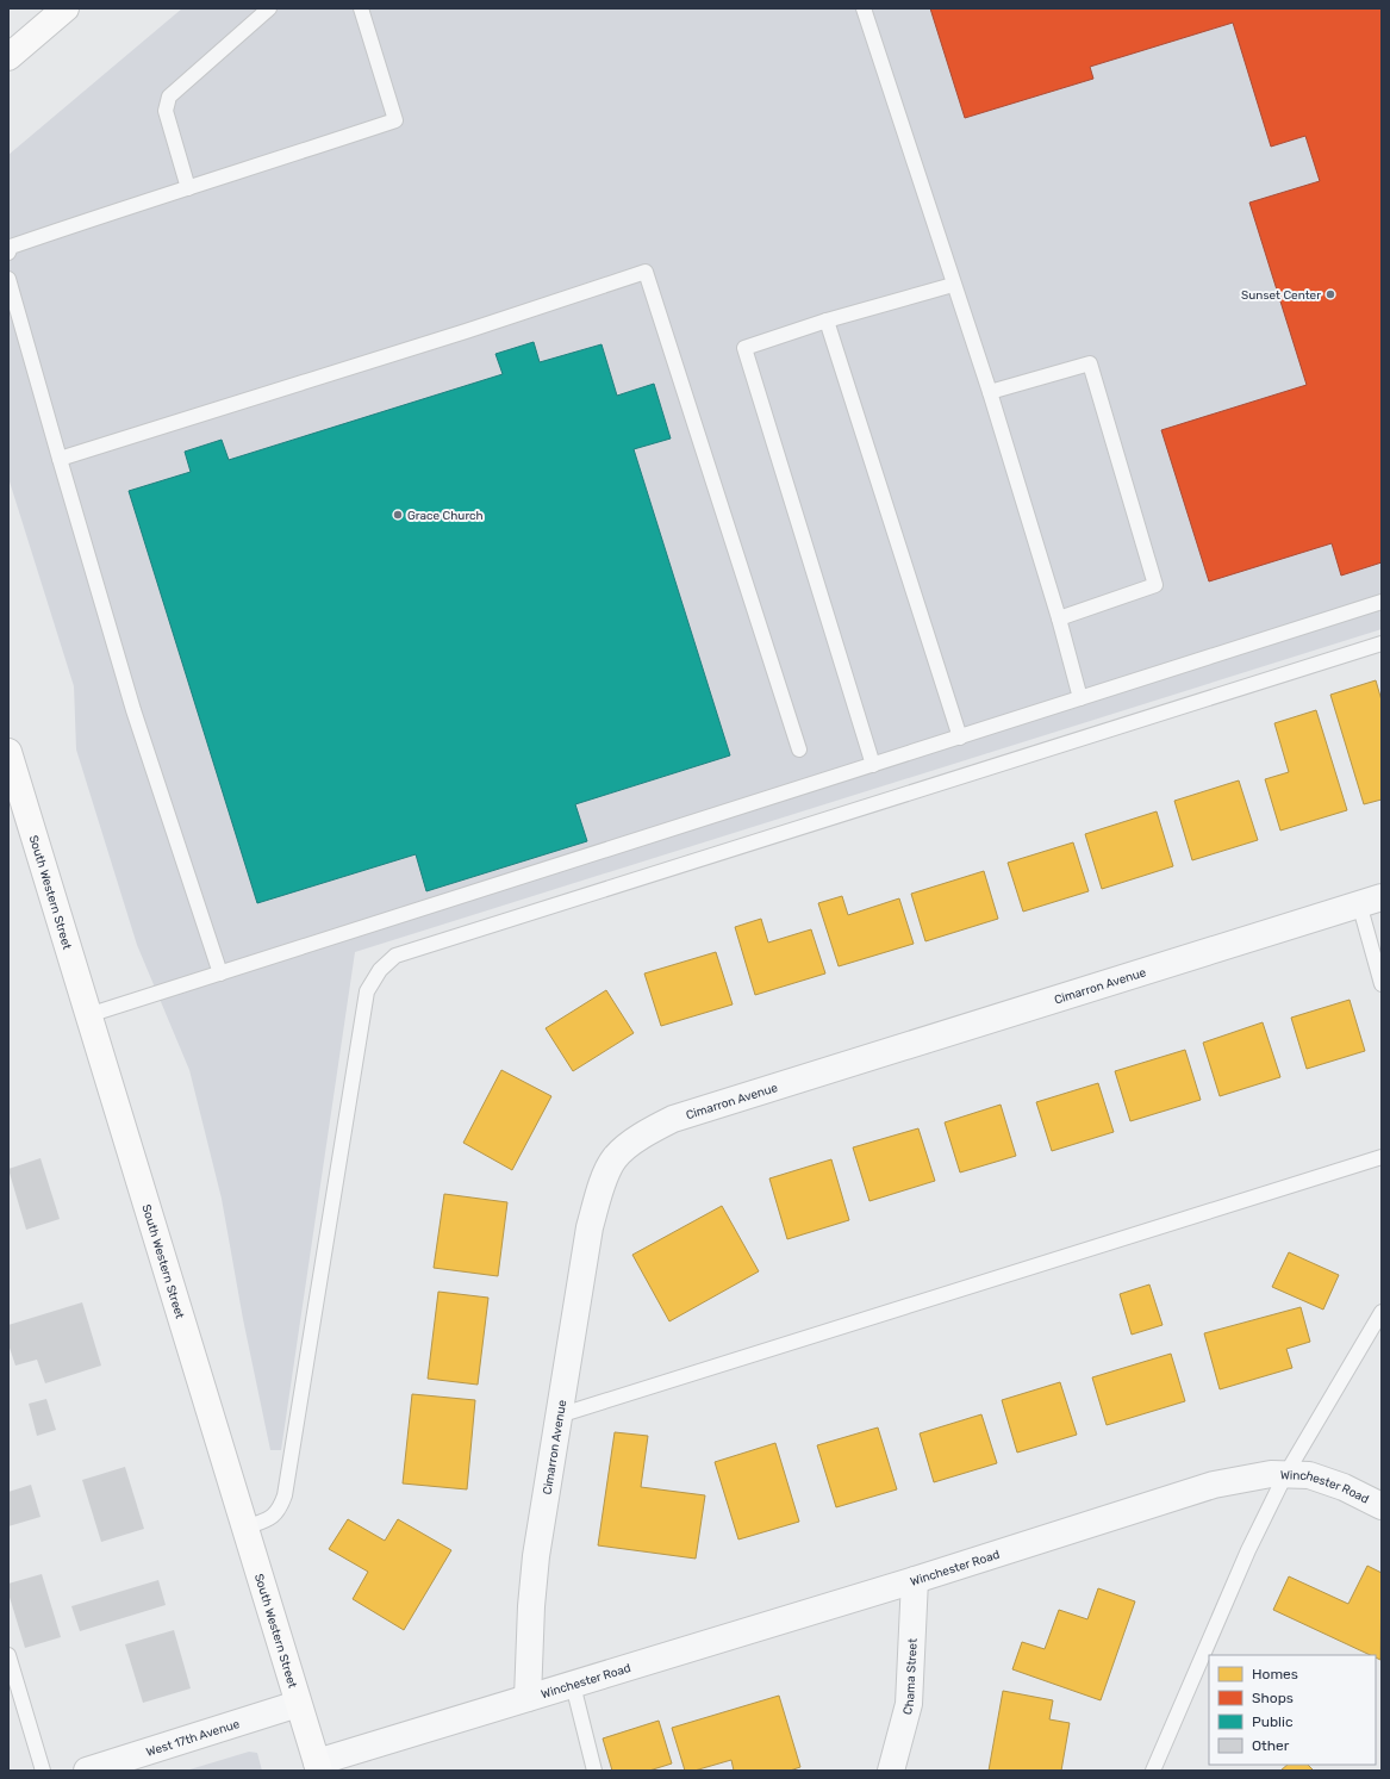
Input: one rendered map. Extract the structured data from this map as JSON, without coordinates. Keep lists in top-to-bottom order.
{
  "streets": {
    "main road": ["South Western Street"],
    "street": [
      "Cimarron Avenue",
      "Winchester Road",
      "Chama Street",
      "West 17th Avenue"
    ]
  },
  "crossings": [
    ["South Western Street", "Winchester Road"],
    ["South Western Street", "West 17th Avenue"],
    ["Cimarron Avenue", "Winchester Road"],
    ["Winchester Road", "Chama Street"]
  ],
  "places": ["Sunset Center", "Grace Church"],
  "legend": [
    "Homes",
    "Shops",
    "Public",
    "Other"
  ]
}
